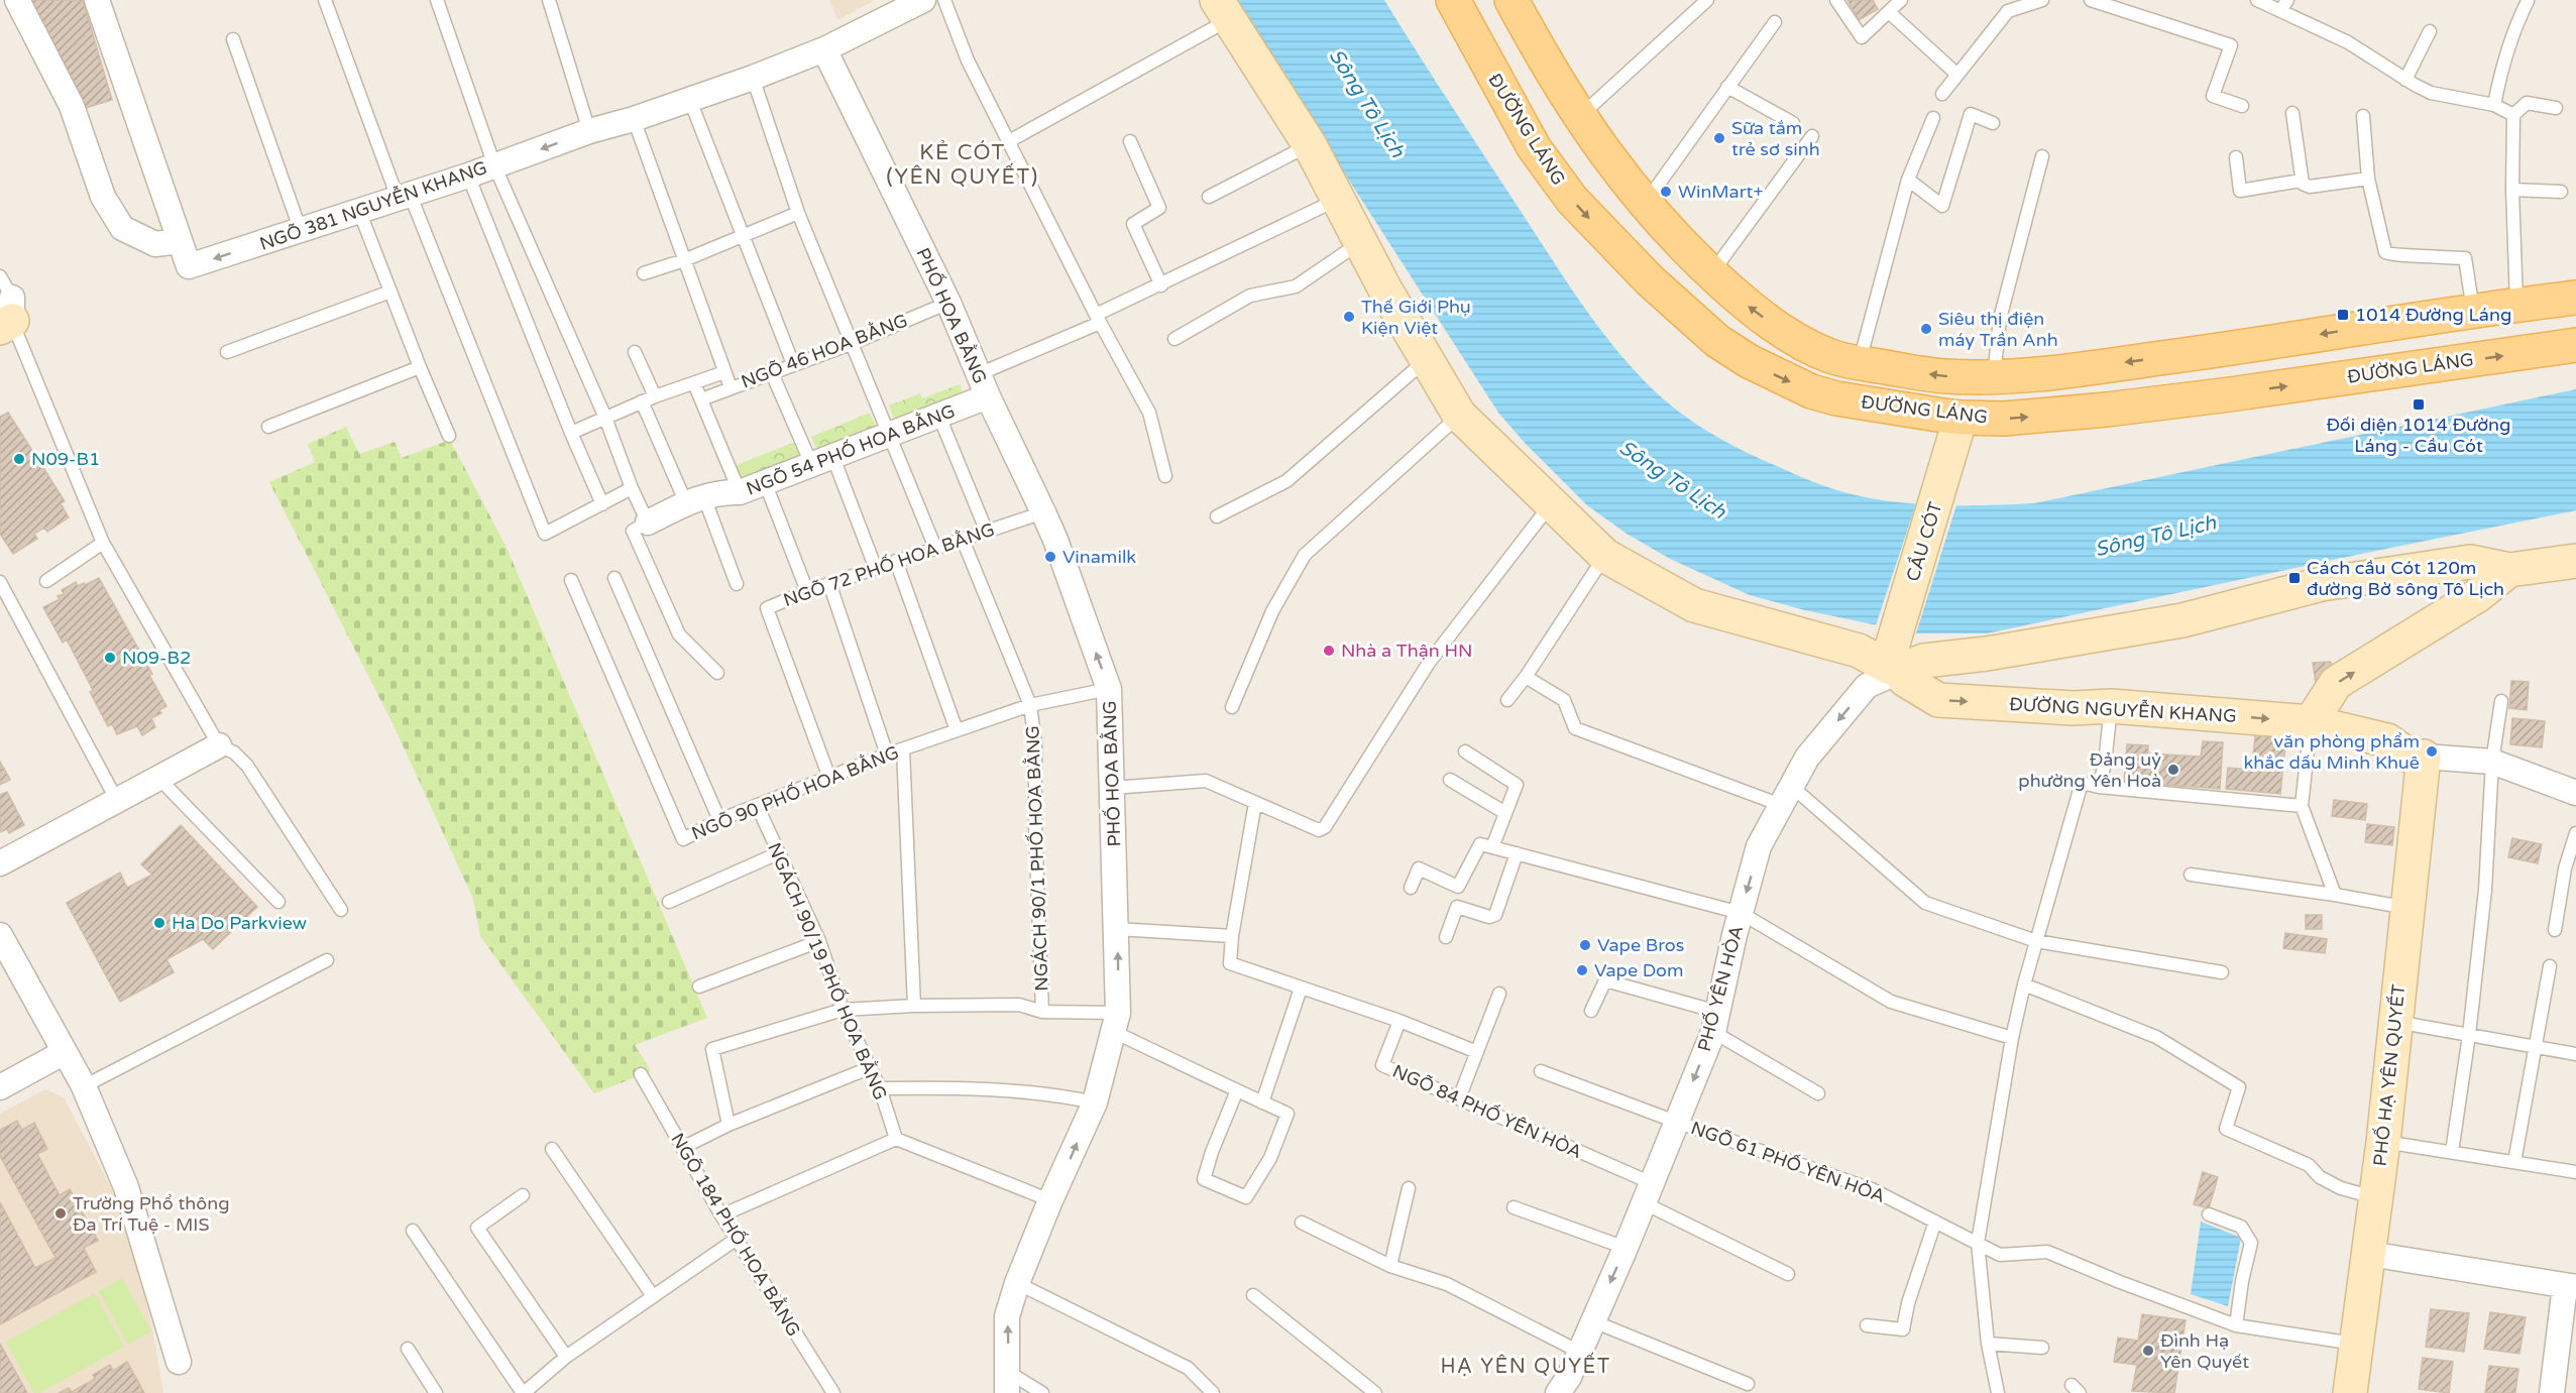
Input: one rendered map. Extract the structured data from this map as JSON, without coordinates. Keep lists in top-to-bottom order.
{
  "streets": {
    "main road": [
      "ĐƯỜNG LÁNG",
      "CẦU CÓT",
      "ĐƯỜNG NGUYỄN KHANG",
      "PHỐ HẠ YÊN QUYẾT"
    ],
    "street": [
      "NGÕ 381 NGUYỄN KHANG",
      "PHỐ HOA BẰNG",
      "NGÕ 54 PHỐ HOA BẰNG",
      "PHỐ YÊN HÒA"
    ],
    "lane": [
      "NGÕ 46 HOA BẰNG",
      "NGÕ 72 PHỐ HOA BẰNG",
      "NGÕ 90 PHỐ HOA BẰNG",
      "NGÁCH 90/1 PHỐ HOA BẰNG",
      "NGÁCH 90/19 PHỐ HOA BẰNG",
      "NGÕ 84 PHỐ YÊN HÒA",
      "NGÕ 61 PHỐ YÊN HÒA",
      "NGÕ 184 PHỐ HOA BẰNG"
    ]
  },
  "crossings": [
    ["ĐƯỜNG LÁNG", "CẦU CÓT"],
    ["NGÕ 381 NGUYỄN KHANG", "PHỐ HOA BẰNG"],
    ["PHỐ HOA BẰNG", "NGÕ 46 HOA BẰNG"],
    ["PHỐ HOA BẰNG", "NGÕ 54 PHỐ HOA BẰNG"],
    ["PHỐ HOA BẰNG", "NGÕ 72 PHỐ HOA BẰNG"],
    ["PHỐ HOA BẰNG", "NGÕ 90 PHỐ HOA BẰNG"],
    ["CẦU CÓT", "ĐƯỜNG NGUYỄN KHANG"],
    ["CẦU CÓT", "PHỐ YÊN HÒA"],
    ["NGÕ 72 PHỐ HOA BẰNG", "NGÕ 90 PHỐ HOA BẰNG"],
    ["NGÕ 72 PHỐ HOA BẰNG", "NGÁCH 90/1 PHỐ HOA BẰNG"],
    ["ĐƯỜNG NGUYỄN KHANG", "PHỐ YÊN HÒA"],
    ["ĐƯỜNG NGUYỄN KHANG", "PHỐ HẠ YÊN QUYẾT"],
    ["NGÕ 90 PHỐ HOA BẰNG", "NGÁCH 90/1 PHỐ HOA BẰNG"],
    ["NGÕ 90 PHỐ HOA BẰNG", "NGÁCH 90/19 PHỐ HOA BẰNG"],
    ["PHỐ YÊN HÒA", "NGÕ 84 PHỐ YÊN HÒA"],
    ["PHỐ YÊN HÒA", "NGÕ 61 PHỐ YÊN HÒA"],
    ["PHỐ HẠ YÊN QUYẾT", "NGÕ 61 PHỐ YÊN HÒA"]
  ],
  "one_way": ["PHỐ YÊN HÒA"],
  "districts": ["KẺ CÓT (YÊN QUYẾT)", "HẠ YÊN QUYẾT"],
  "water": ["Sông Tô Lịch"],
  "places": {
    "other": [
      "Sữa tắm trẻ sơ sinh",
      "WinMart+",
      "Thế Giới Phụ Kiện Việt",
      "Siêu thị điện máy Trần Anh",
      "N09-B1",
      "Vinamilk",
      "Nhà a Thận HN",
      "N09-B2",
      "văn phòng phẩm khắc dấu Minh Khuê",
      "Đảng uỷ phường Yên Hoà",
      "Ha Do Parkview",
      "Vape Bros",
      "Vape Dom",
      "Trường Phổ thông Đa Trí Tuệ - MIS",
      "Đình Hạ Yên Quyết"
    ],
    "transit": ["1014 Đường Láng", "Đối diện 1014 Đường Láng - Cầu Cót", "Cách cầu Cót 120m đường Bờ sông Tô Lịch"]
  }
}
